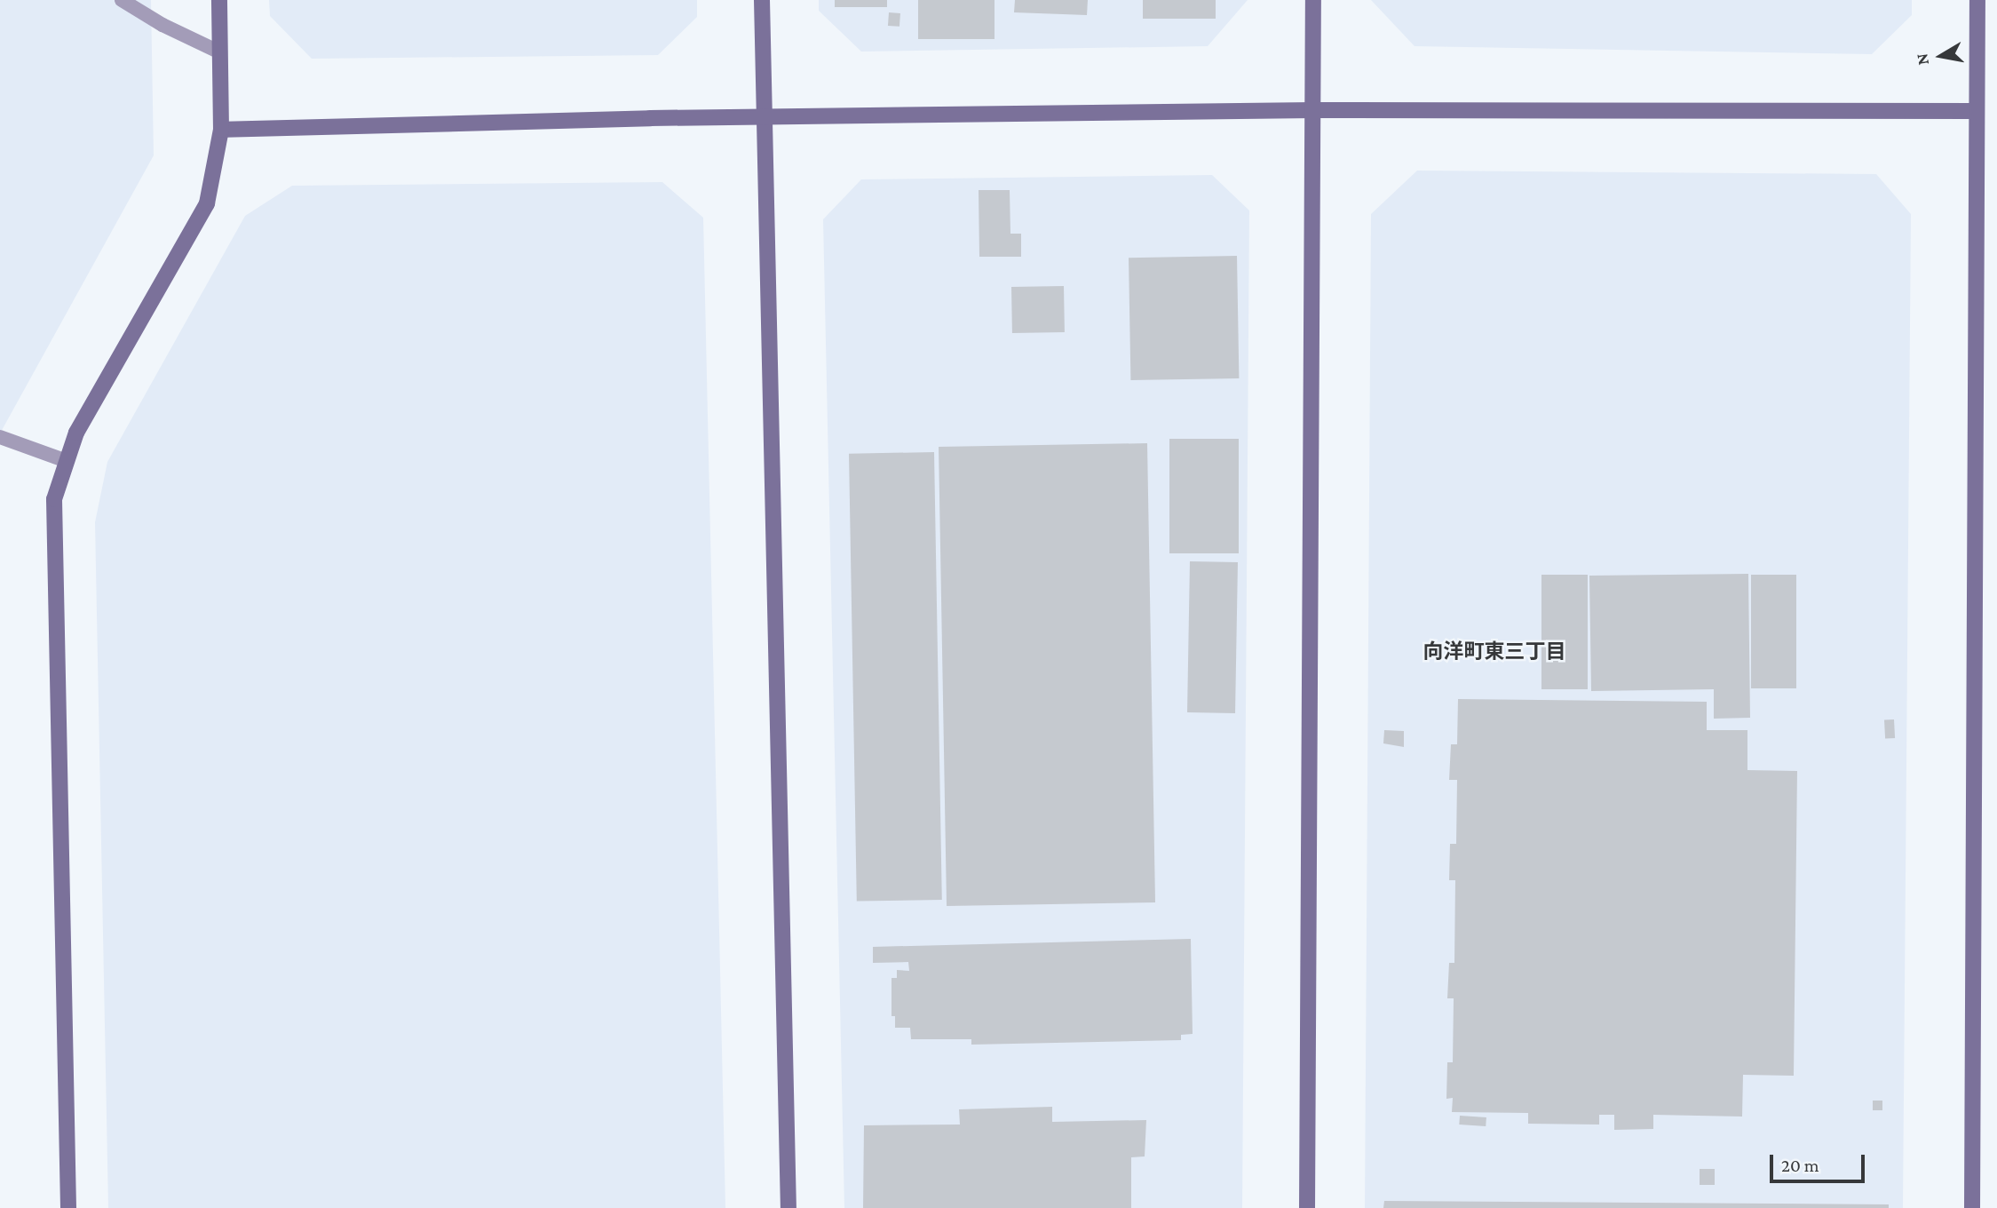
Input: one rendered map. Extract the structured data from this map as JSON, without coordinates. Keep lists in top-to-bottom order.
{
  "districts": ["向洋町東三丁目"],
  "scale_bar": "20 m",
  "north": "left"
}
